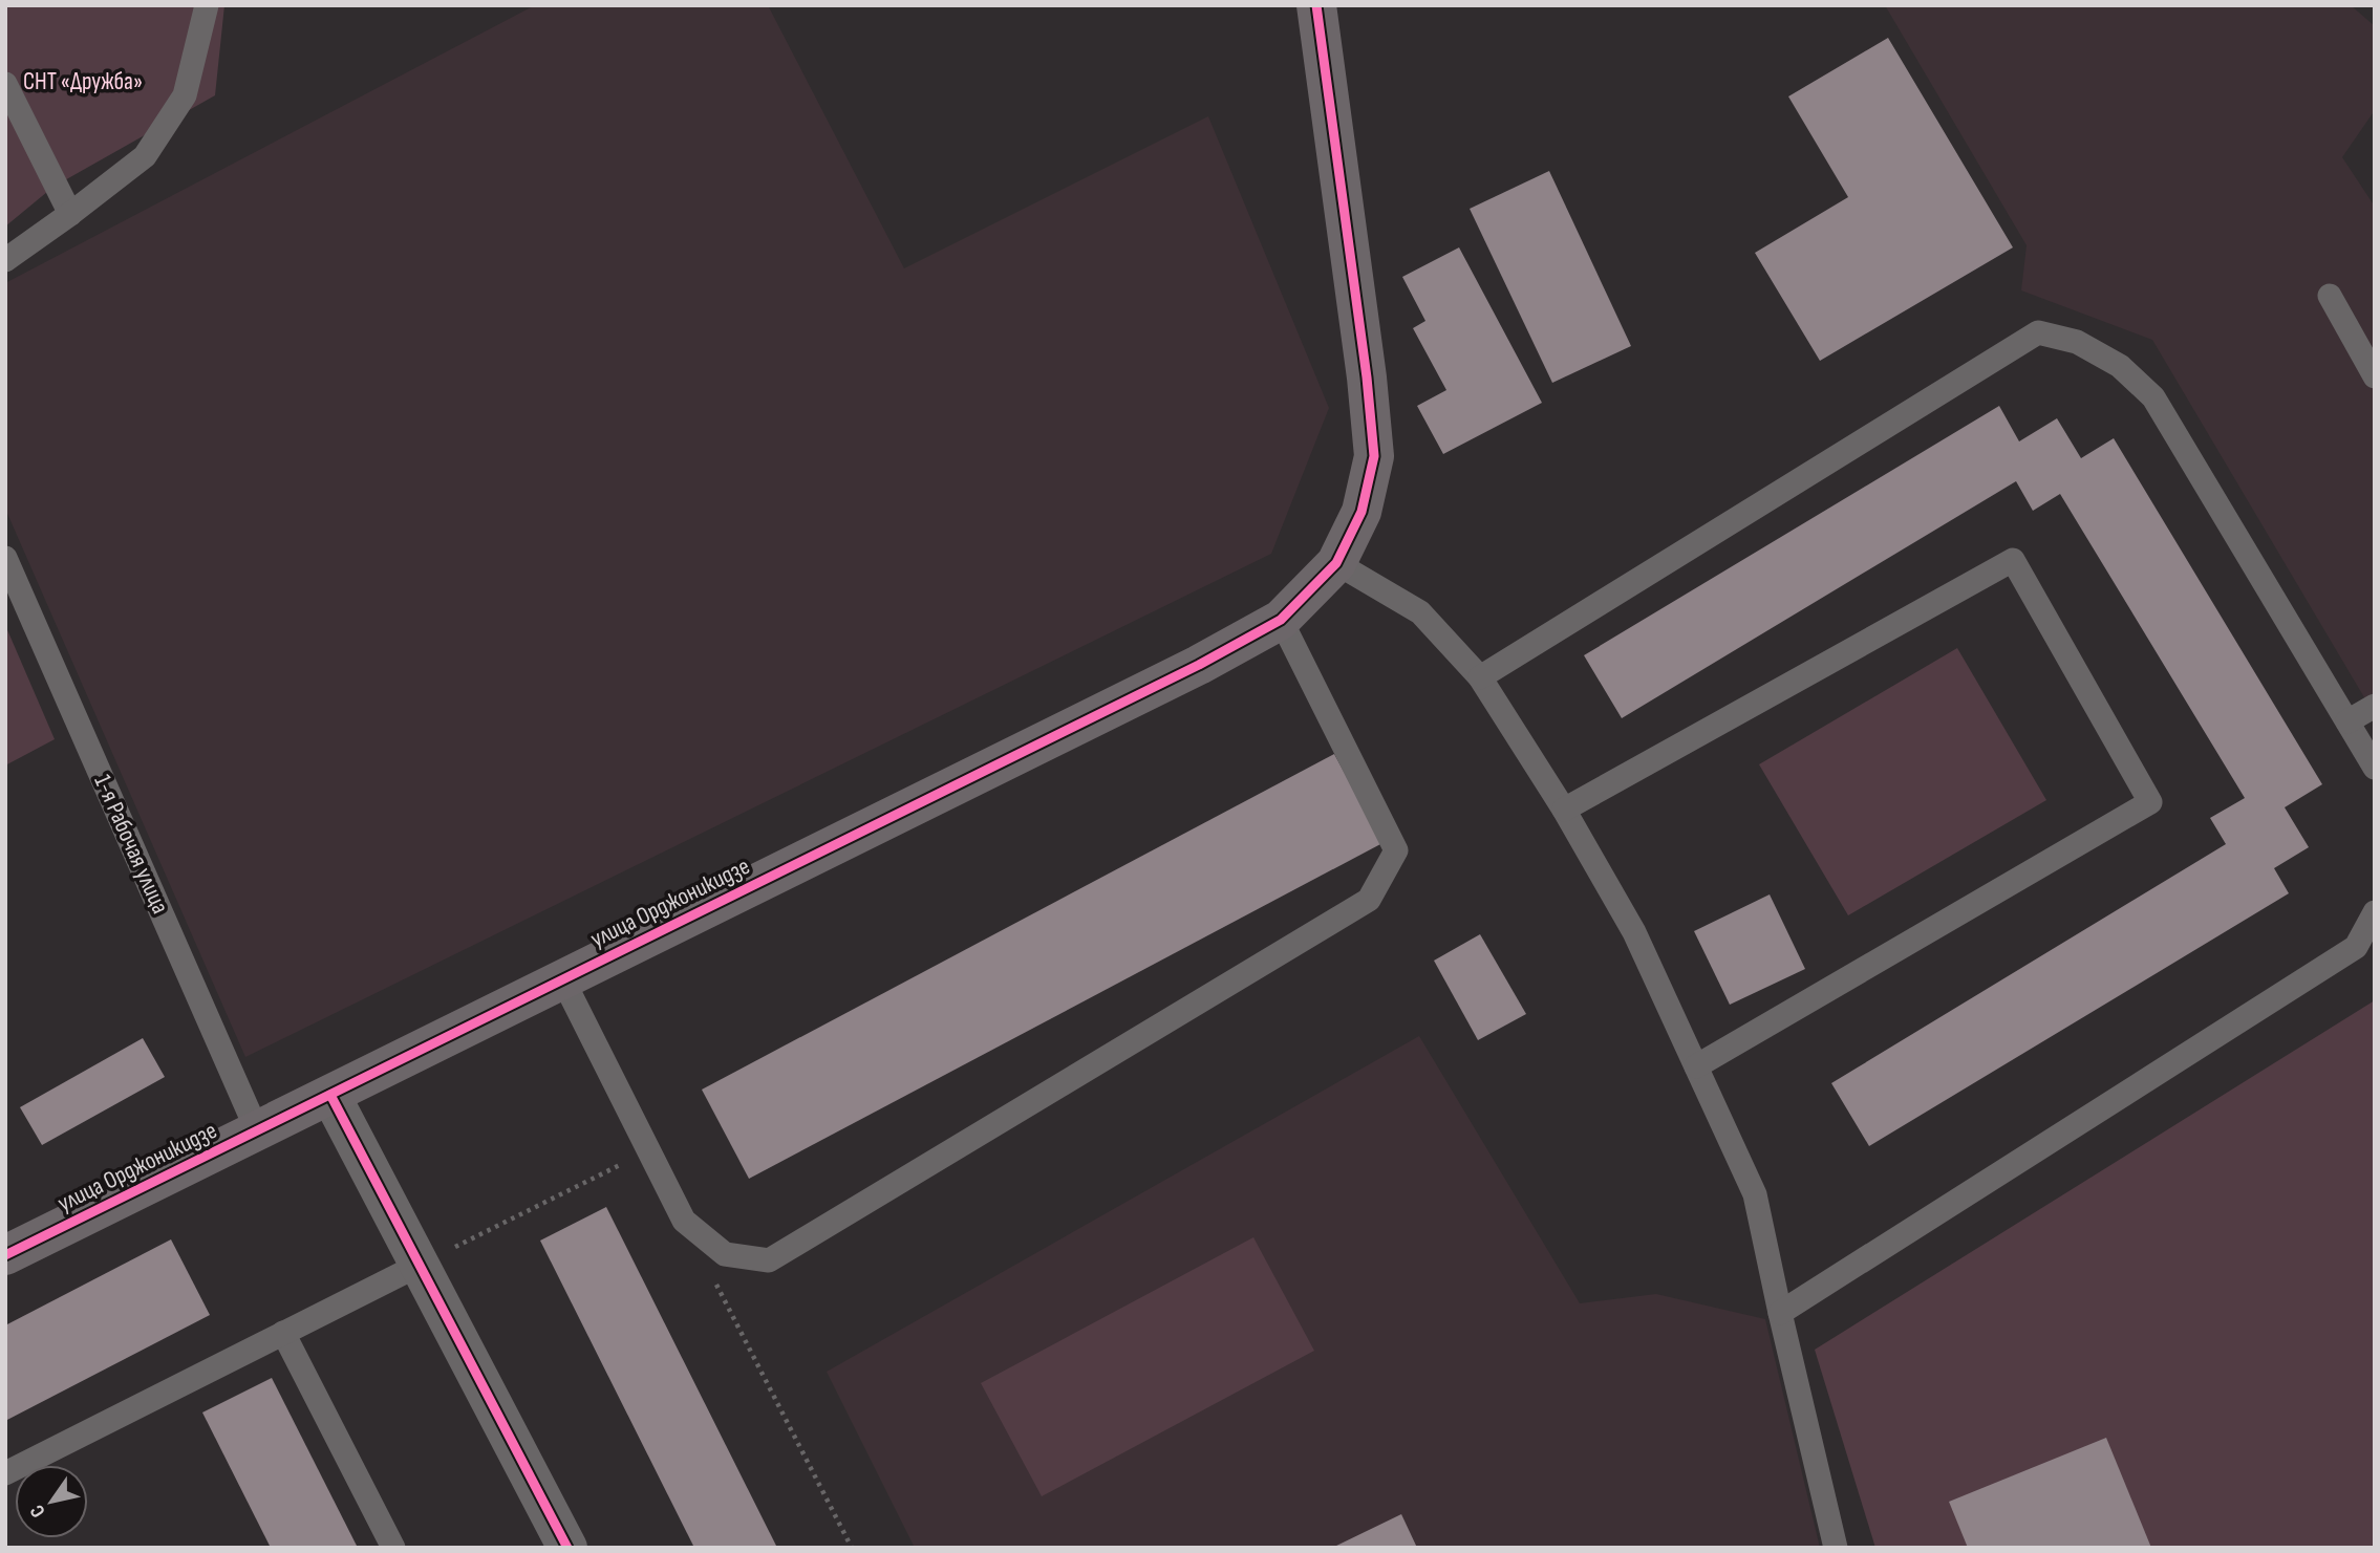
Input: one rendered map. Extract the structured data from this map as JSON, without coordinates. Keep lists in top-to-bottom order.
{
  "streets": {
    "street": ["улица Орджоникидзе"],
    "lane": ["1-я Рабочая улица"]
  },
  "crossings": [
    ["1-я Рабочая улица", "улица Орджоникидзе"]
  ],
  "parks": ["СНТ «Дружба»"],
  "north": "bottom left"
}
